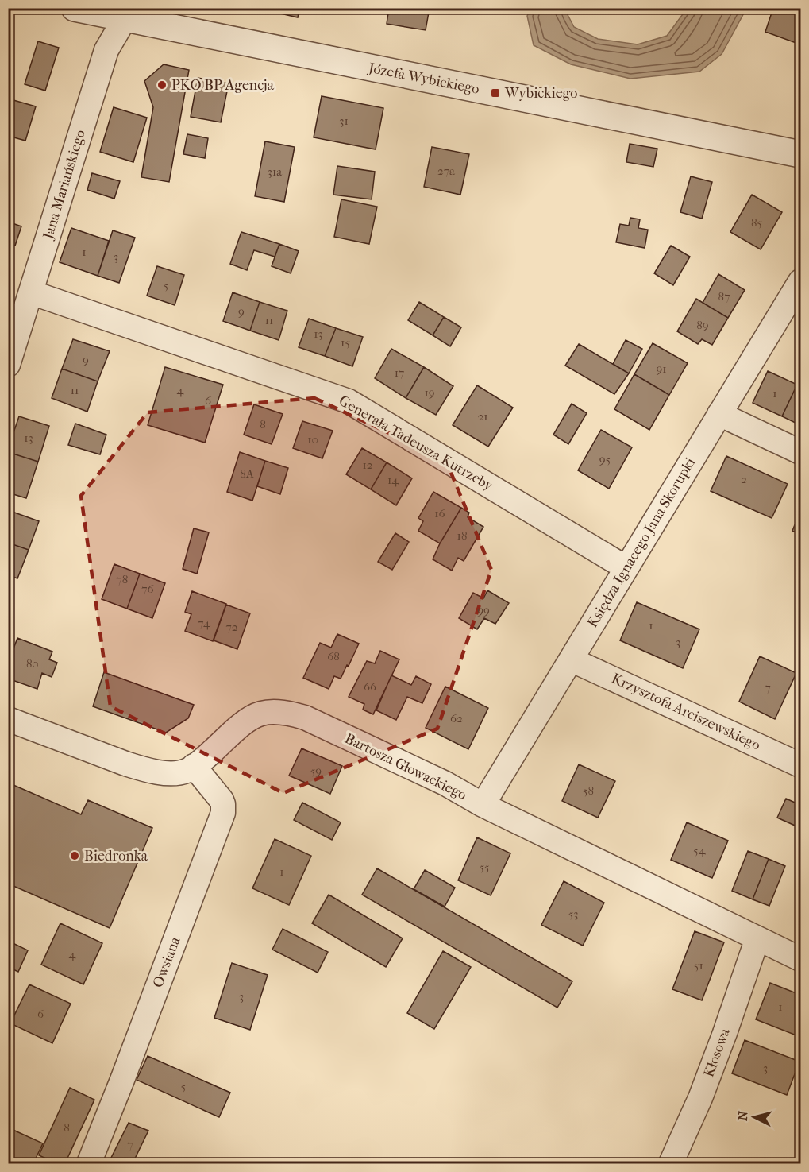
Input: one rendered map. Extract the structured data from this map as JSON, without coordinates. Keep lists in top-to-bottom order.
{
  "streets": {
    "street": [
      "Józefa Wybickiego",
      "Jana Mariańskiego",
      "Generała Tadeusza Kutrzeby",
      "Księdza Ignacego Jana Skorupki",
      "Krzysztofa Arciszewskiego",
      "Bartosza Głowackiego",
      "Owsiana",
      "Kłosowa"
    ]
  },
  "crossings": [
    ["Józefa Wybickiego", "Jana Mariańskiego"],
    ["Jana Mariańskiego", "Generała Tadeusza Kutrzeby"],
    ["Generała Tadeusza Kutrzeby", "Księdza Ignacego Jana Skorupki"],
    ["Księdza Ignacego Jana Skorupki", "Krzysztofa Arciszewskiego"],
    ["Księdza Ignacego Jana Skorupki", "Bartosza Głowackiego"],
    ["Bartosza Głowackiego", "Owsiana"],
    ["Bartosza Głowackiego", "Kłosowa"]
  ],
  "places": {
    "other": ["PKO BP Agencja", "Biedronka"],
    "transit": ["Wybickiego"]
  },
  "house_numbers": [
    "31",
    "27a",
    "31a",
    "85",
    "1",
    "3",
    "5",
    "87",
    "9",
    "11",
    "89",
    "13",
    "15",
    "9",
    "91",
    "17",
    "11",
    "4",
    "19",
    "1",
    "6",
    "21",
    "8",
    "13",
    "10",
    "95",
    "12",
    "8A",
    "2",
    "14",
    "16",
    "18",
    "78",
    "76",
    "99",
    "74",
    "1",
    "72",
    "3",
    "68",
    "80",
    "66",
    "7",
    "62",
    "59",
    "58",
    "54",
    "55",
    "1",
    "53",
    "4",
    "51",
    "3",
    "1",
    "6",
    "3",
    "5",
    "8",
    "7"
  ],
  "north": "left"
}
